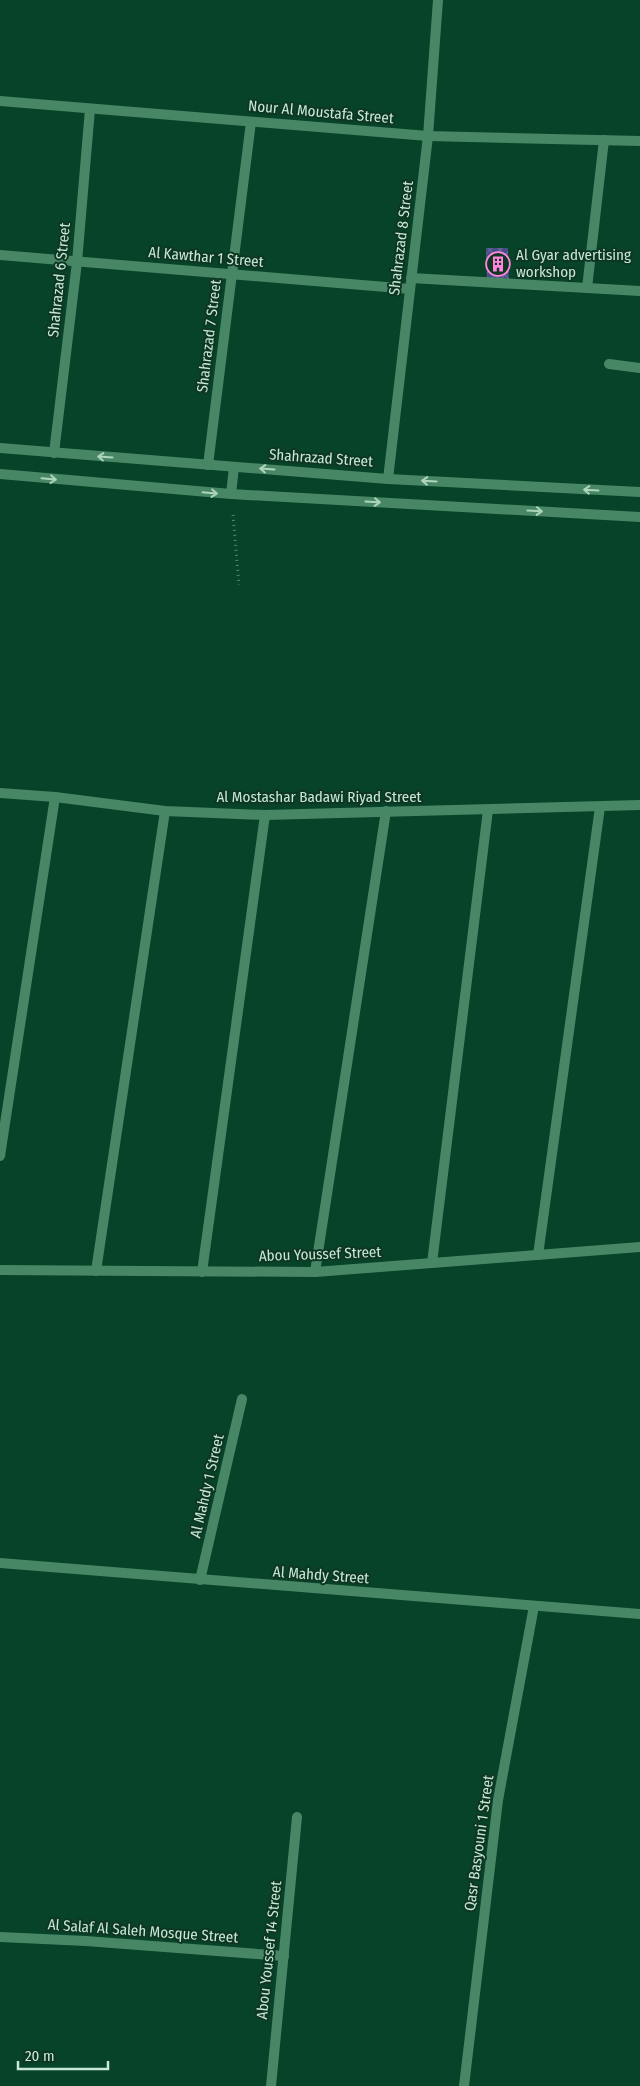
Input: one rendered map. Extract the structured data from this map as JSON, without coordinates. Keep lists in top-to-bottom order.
{
  "streets": {
    "street": [
      "Nour Al Moustafa Street",
      "Shahrazad 8 Street",
      "Al Kawthar 1 Street",
      "Shahrazad 6 Street",
      "Shahrazad 7 Street",
      "Shahrazad Street",
      "Al Mostashar Badawi Riyad Street",
      "Abou Youssef Street",
      "Al Mahdy 1 Street",
      "Al Mahdy Street",
      "Qasr Basyouni 1 Street",
      "Al Salaf Al Saleh Mosque Street",
      "Abou Youssef 14 Street"
    ]
  },
  "crossings": [
    ["Nour Al Moustafa Street", "Shahrazad 8 Street"],
    ["Nour Al Moustafa Street", "Shahrazad 6 Street"],
    ["Nour Al Moustafa Street", "Shahrazad 7 Street"],
    ["Shahrazad 8 Street", "Al Kawthar 1 Street"],
    ["Shahrazad 8 Street", "Shahrazad Street"],
    ["Al Kawthar 1 Street", "Shahrazad 6 Street"],
    ["Al Kawthar 1 Street", "Shahrazad 7 Street"],
    ["Shahrazad 6 Street", "Shahrazad Street"],
    ["Shahrazad 7 Street", "Shahrazad Street"],
    ["Al Mahdy 1 Street", "Al Mahdy Street"],
    ["Al Mahdy Street", "Qasr Basyouni 1 Street"],
    ["Al Salaf Al Saleh Mosque Street", "Abou Youssef 14 Street"]
  ],
  "places": {
    "building": ["Al Gyar advertising workshop"]
  },
  "scale_bar": "20 m"
}
